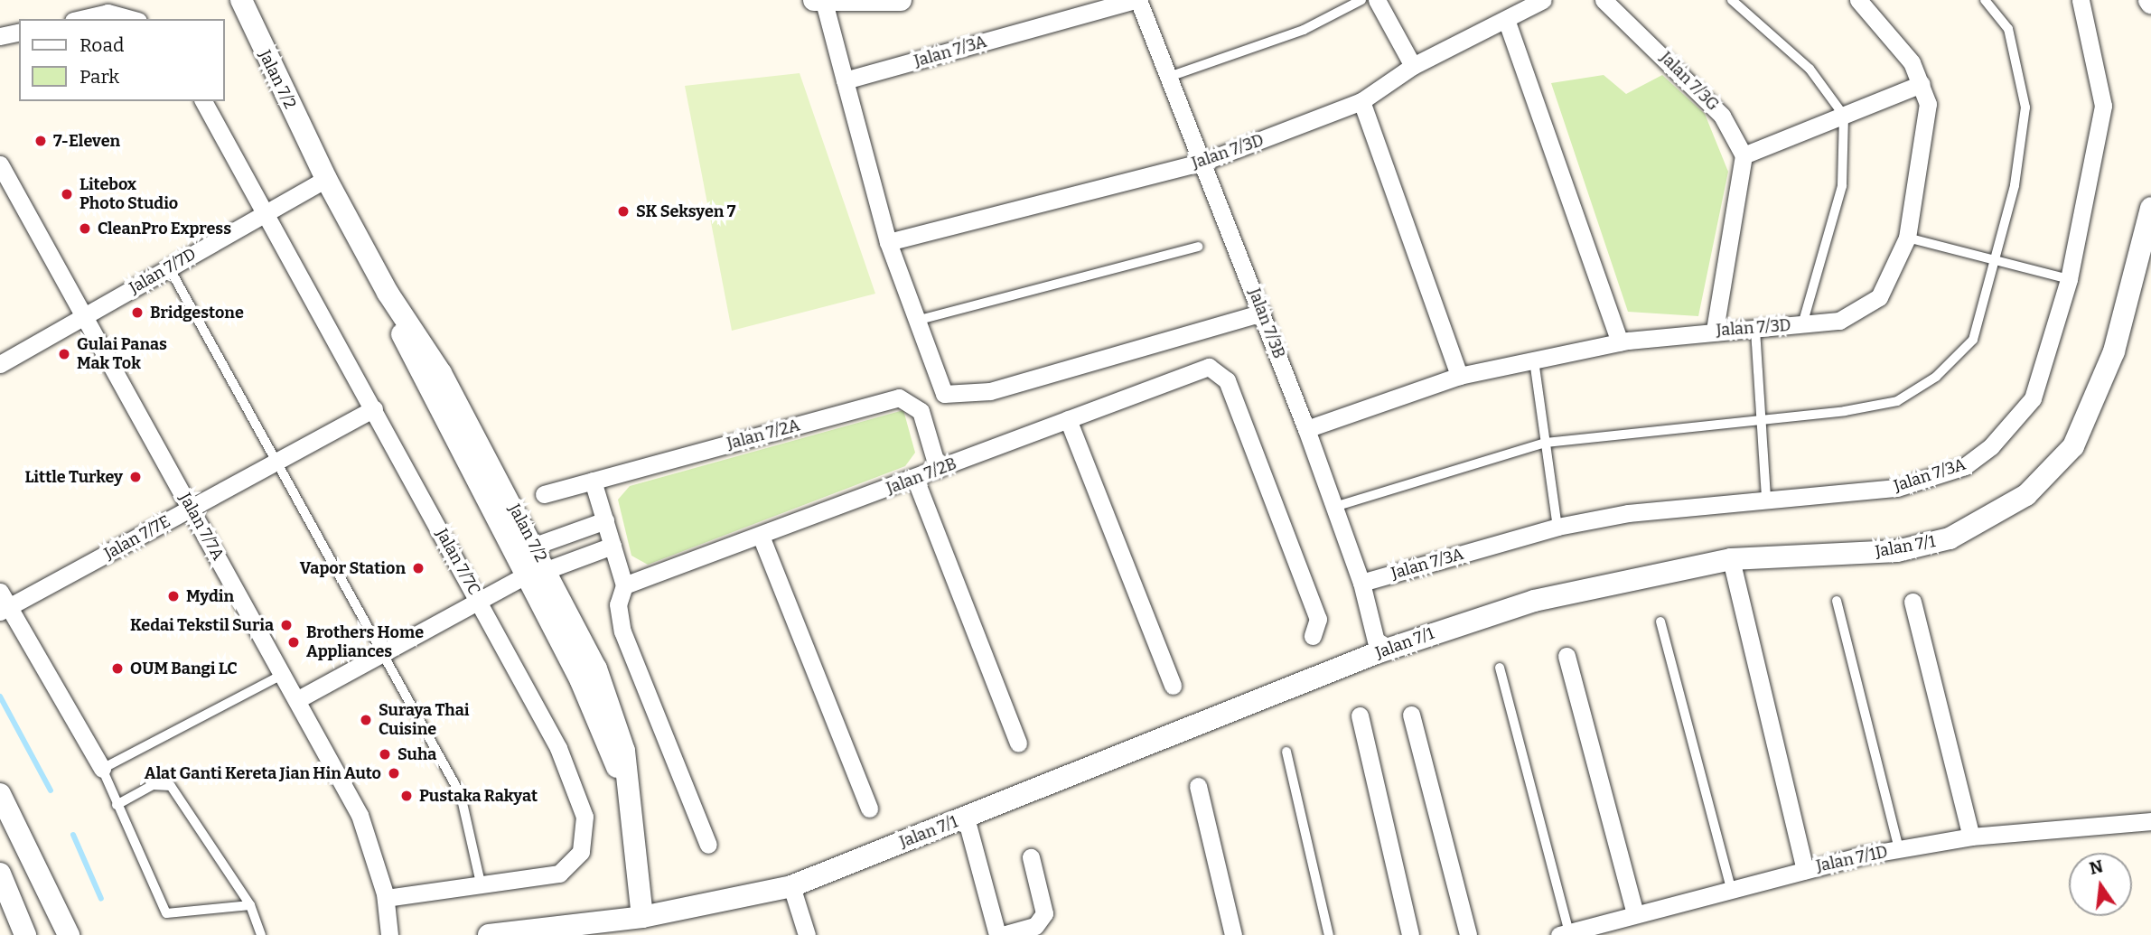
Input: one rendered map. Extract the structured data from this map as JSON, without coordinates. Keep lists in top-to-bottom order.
{
  "streets": {
    "street": [
      "Jalan 7/3A",
      "Jalan 7/2",
      "Jalan 7/3G",
      "Jalan 7/3D",
      "Jalan 7/7D",
      "Jalan 7/3B",
      "Jalan 7/2A",
      "Jalan 7/2B",
      "Jalan 7/7A",
      "Jalan 7/7E",
      "Jalan 7/1",
      "Jalan 7/7C",
      "Jalan 7/1D"
    ]
  },
  "crossings": [
    ["Jalan 7/3A", "Jalan 7/3B"],
    ["Jalan 7/2", "Jalan 7/7D"],
    ["Jalan 7/2", "Jalan 7/1"],
    ["Jalan 7/3D", "Jalan 7/3B"],
    ["Jalan 7/7D", "Jalan 7/7A"],
    ["Jalan 7/7D", "Jalan 7/7C"],
    ["Jalan 7/3B", "Jalan 7/1"],
    ["Jalan 7/2A", "Jalan 7/2B"],
    ["Jalan 7/7A", "Jalan 7/7E"],
    ["Jalan 7/7A", "Jalan 7/7C"],
    ["Jalan 7/7E", "Jalan 7/7C"]
  ],
  "places": [
    "7-Eleven",
    "Litebox Photo Studio",
    "SK Seksyen 7",
    "CleanPro Express",
    "Bridgestone",
    "Gulai Panas Mak Tok",
    "Little Turkey",
    "Vapor Station",
    "Mydin",
    "Kedai Tekstil Suria",
    "Brothers Home Appliances",
    "OUM Bangi LC",
    "Suraya Thai Cuisine",
    "Suha",
    "Alat Ganti Kereta Jian Hin Auto",
    "Pustaka Rakyat"
  ],
  "legend": ["Road", "Park"],
  "north": "top"
}
